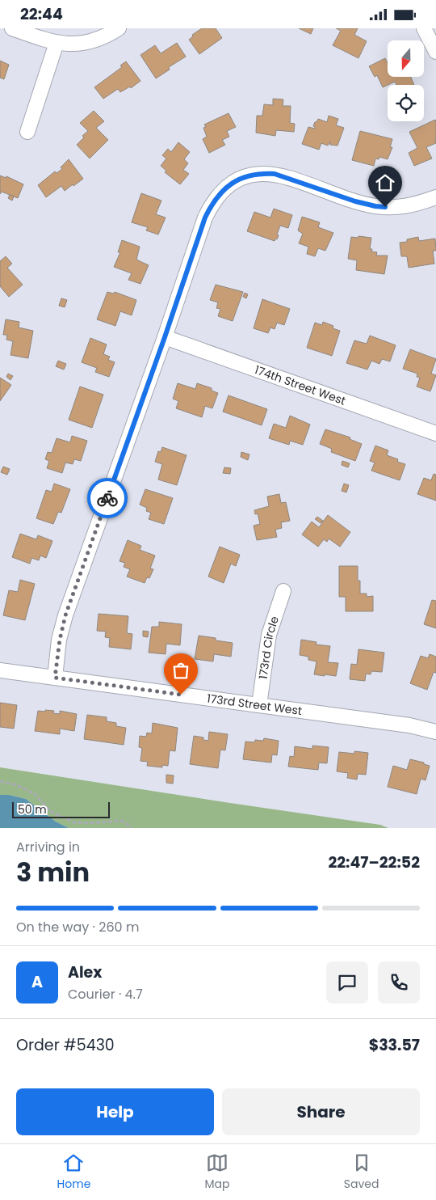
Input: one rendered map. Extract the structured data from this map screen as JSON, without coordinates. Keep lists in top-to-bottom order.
{
  "streets": {
    "street": ["174th Street West", "173rd Circle", "173rd Street West"]
  },
  "crossings": [
    ["173rd Circle", "173rd Street West"]
  ],
  "scale_bar": "50 m",
  "north": "bottom",
  "page": {
    "status": "22:44",
    "scale": "50 m",
    "heading": ["3 min", "Arriving in", "22:47–22:52"],
    "panel": [
      "Alex",
      "Courier · 4.7",
      "Order #5430",
      "$33.57"
    ],
    "bar": "On the way · 260 m",
    "round": "A",
    "buttons": ["Help", "Share"],
    "tabs": ["Home", "Map", "Saved"]
  }
}
